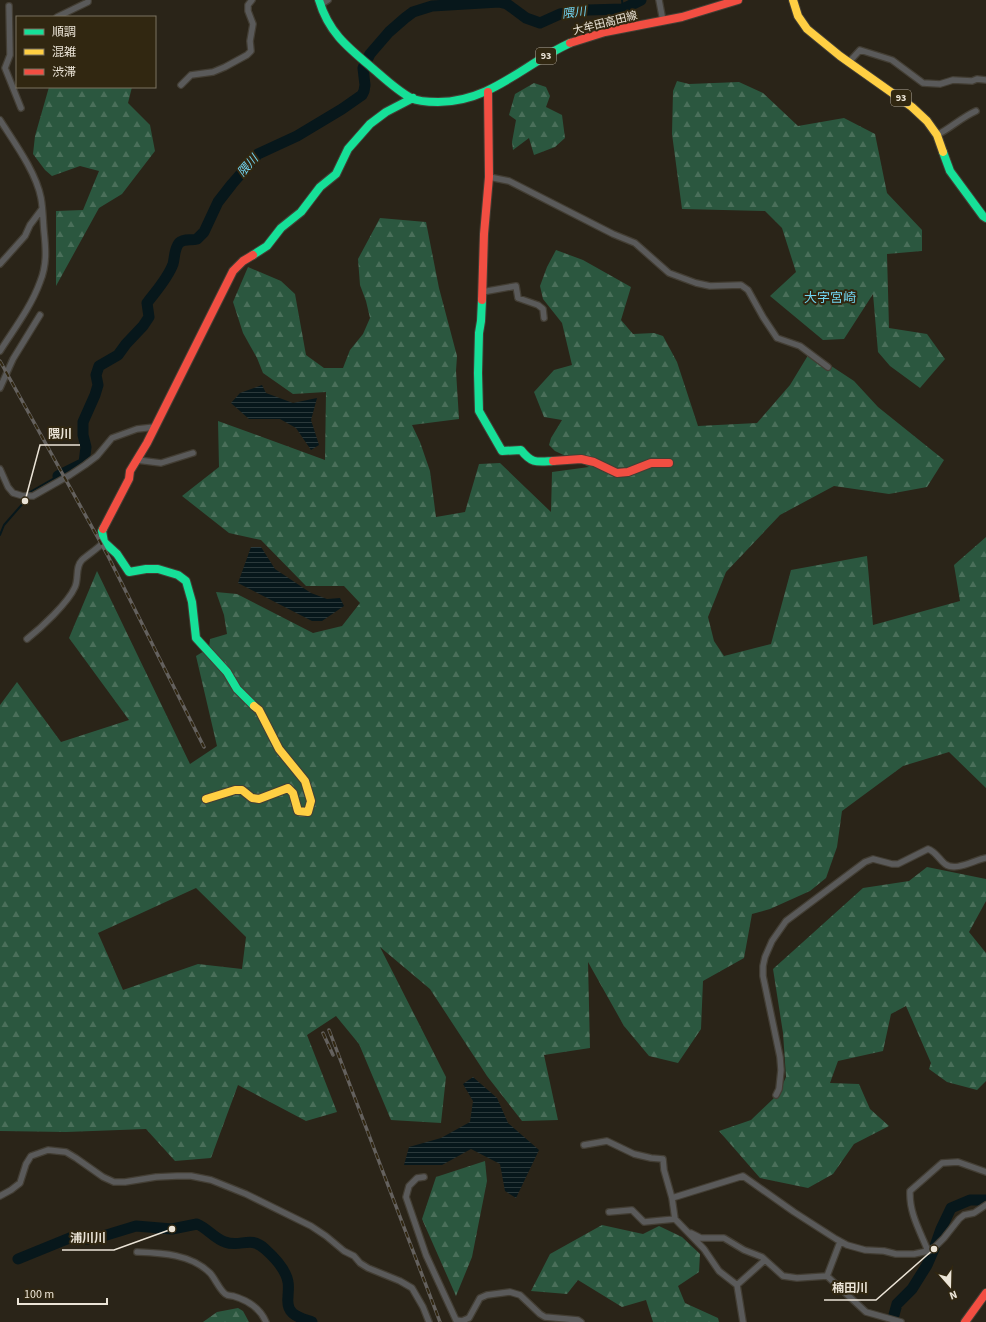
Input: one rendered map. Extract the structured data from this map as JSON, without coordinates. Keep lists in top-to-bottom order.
{
  "streets": {
    "street": ["大牟田高田線", "93"]
  },
  "districts": ["大字宮崎"],
  "water": ["隈川"],
  "places": ["隈川", "浦川川", "楠田川"],
  "legend": ["順調", "混雑", "渋滞"],
  "scale_bar": "100 m",
  "north": "bottom"
}
